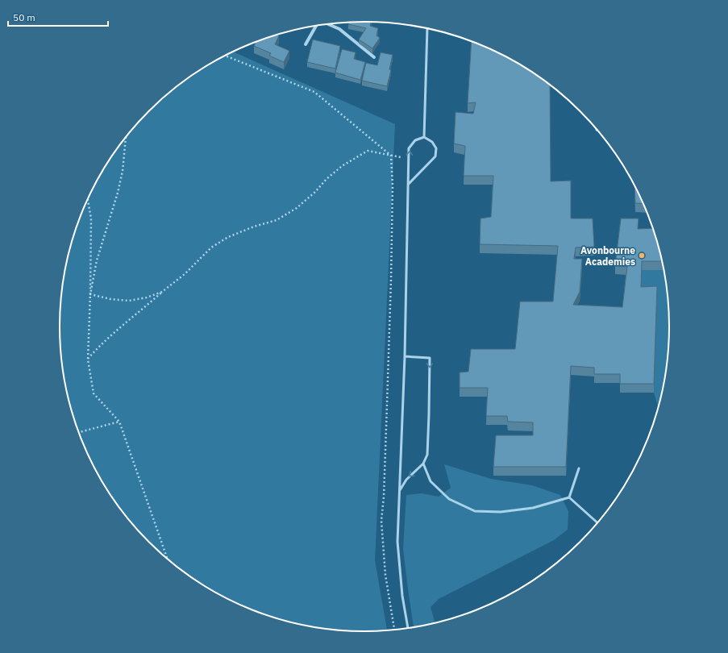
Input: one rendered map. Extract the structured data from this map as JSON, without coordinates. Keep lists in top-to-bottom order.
{
  "places": ["Avonbourne Academies"],
  "scale_bar": "50 m"
}
